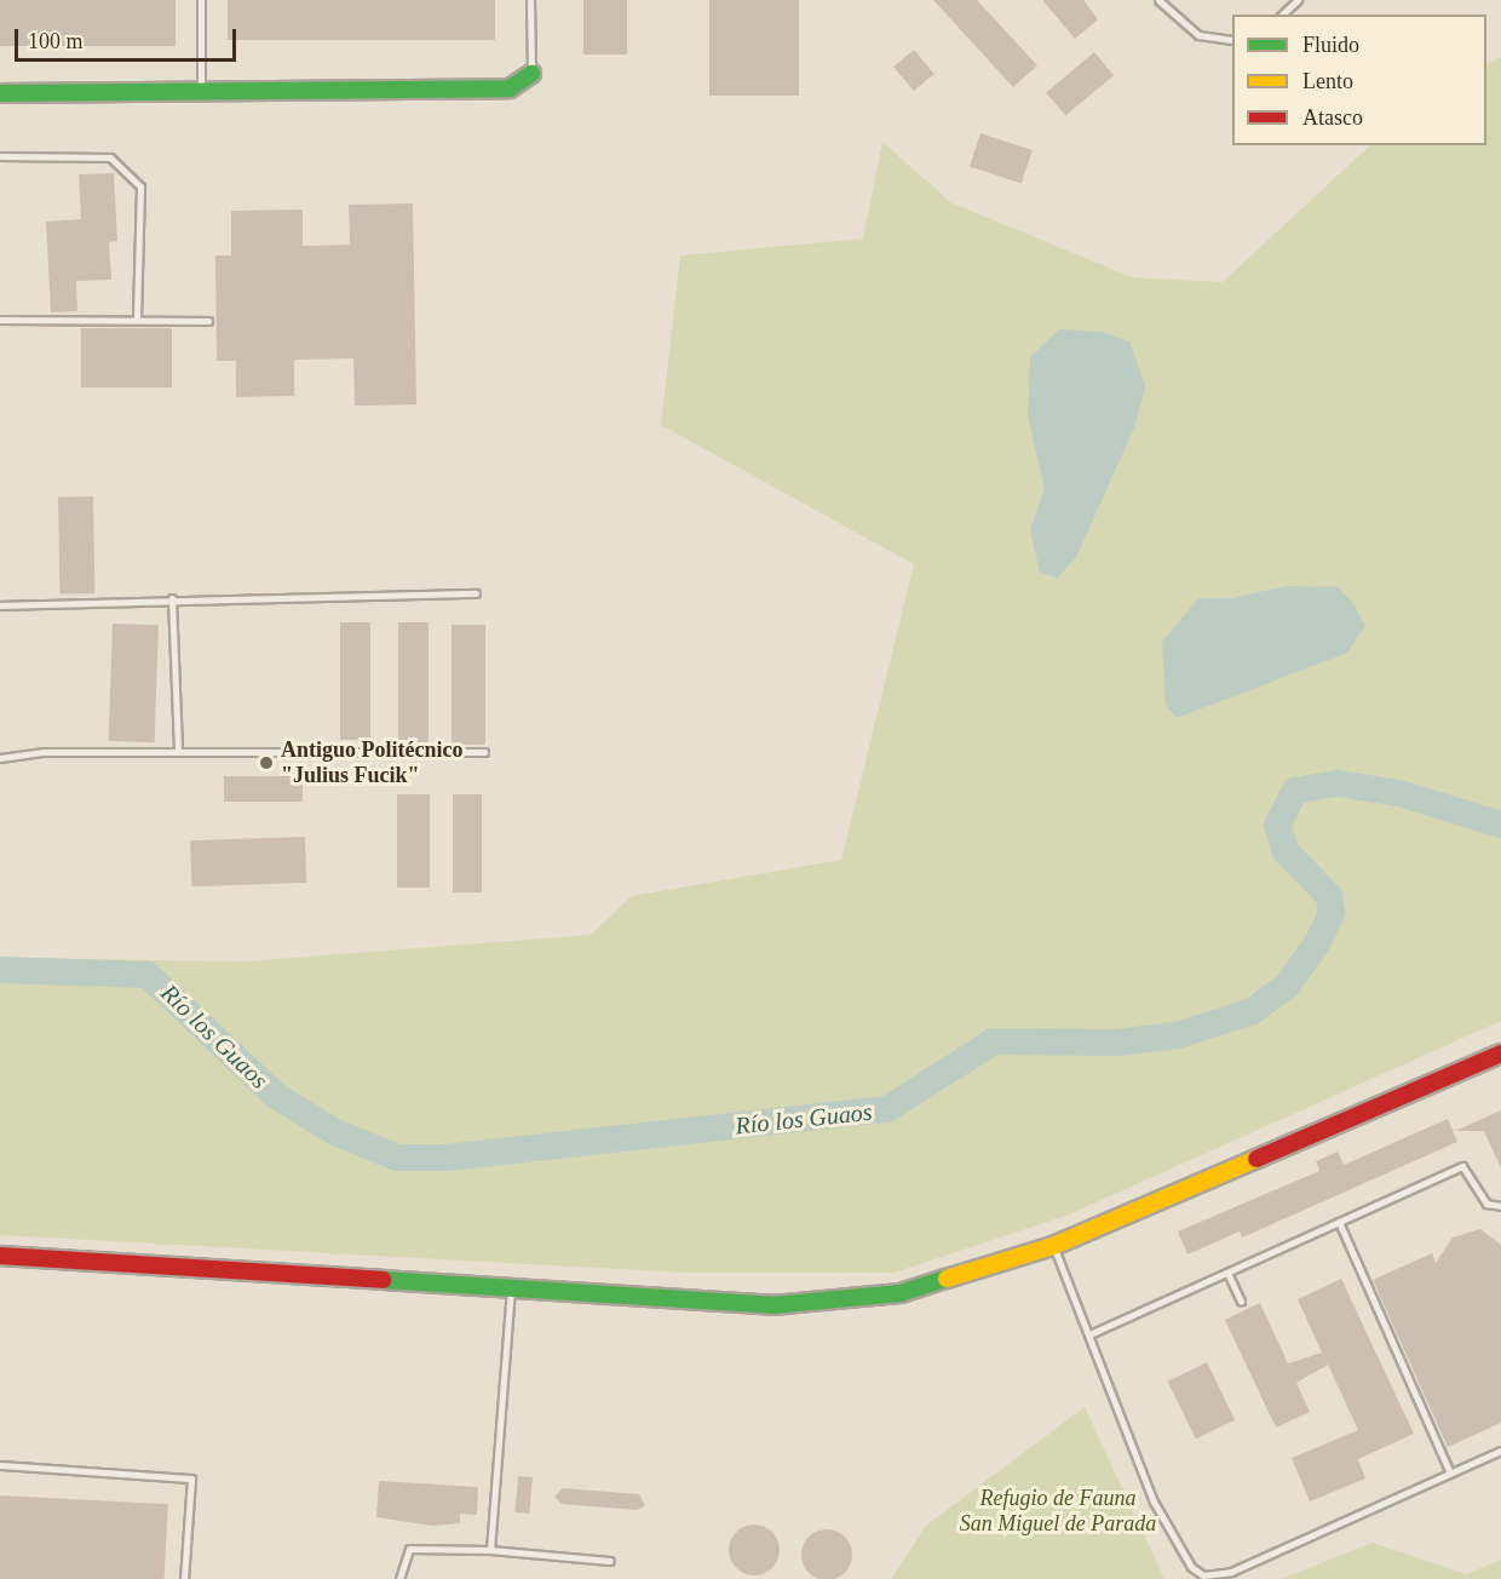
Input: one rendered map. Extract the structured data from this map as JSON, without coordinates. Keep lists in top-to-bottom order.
{
  "water": ["Río los Guaos"],
  "parks": ["Refugio de Fauna San Miguel de Parada"],
  "places": ["Antiguo Politécnico \"Julius Fucik\""],
  "legend": ["Fluido", "Lento", "Atasco"],
  "scale_bar": "100 m"
}
